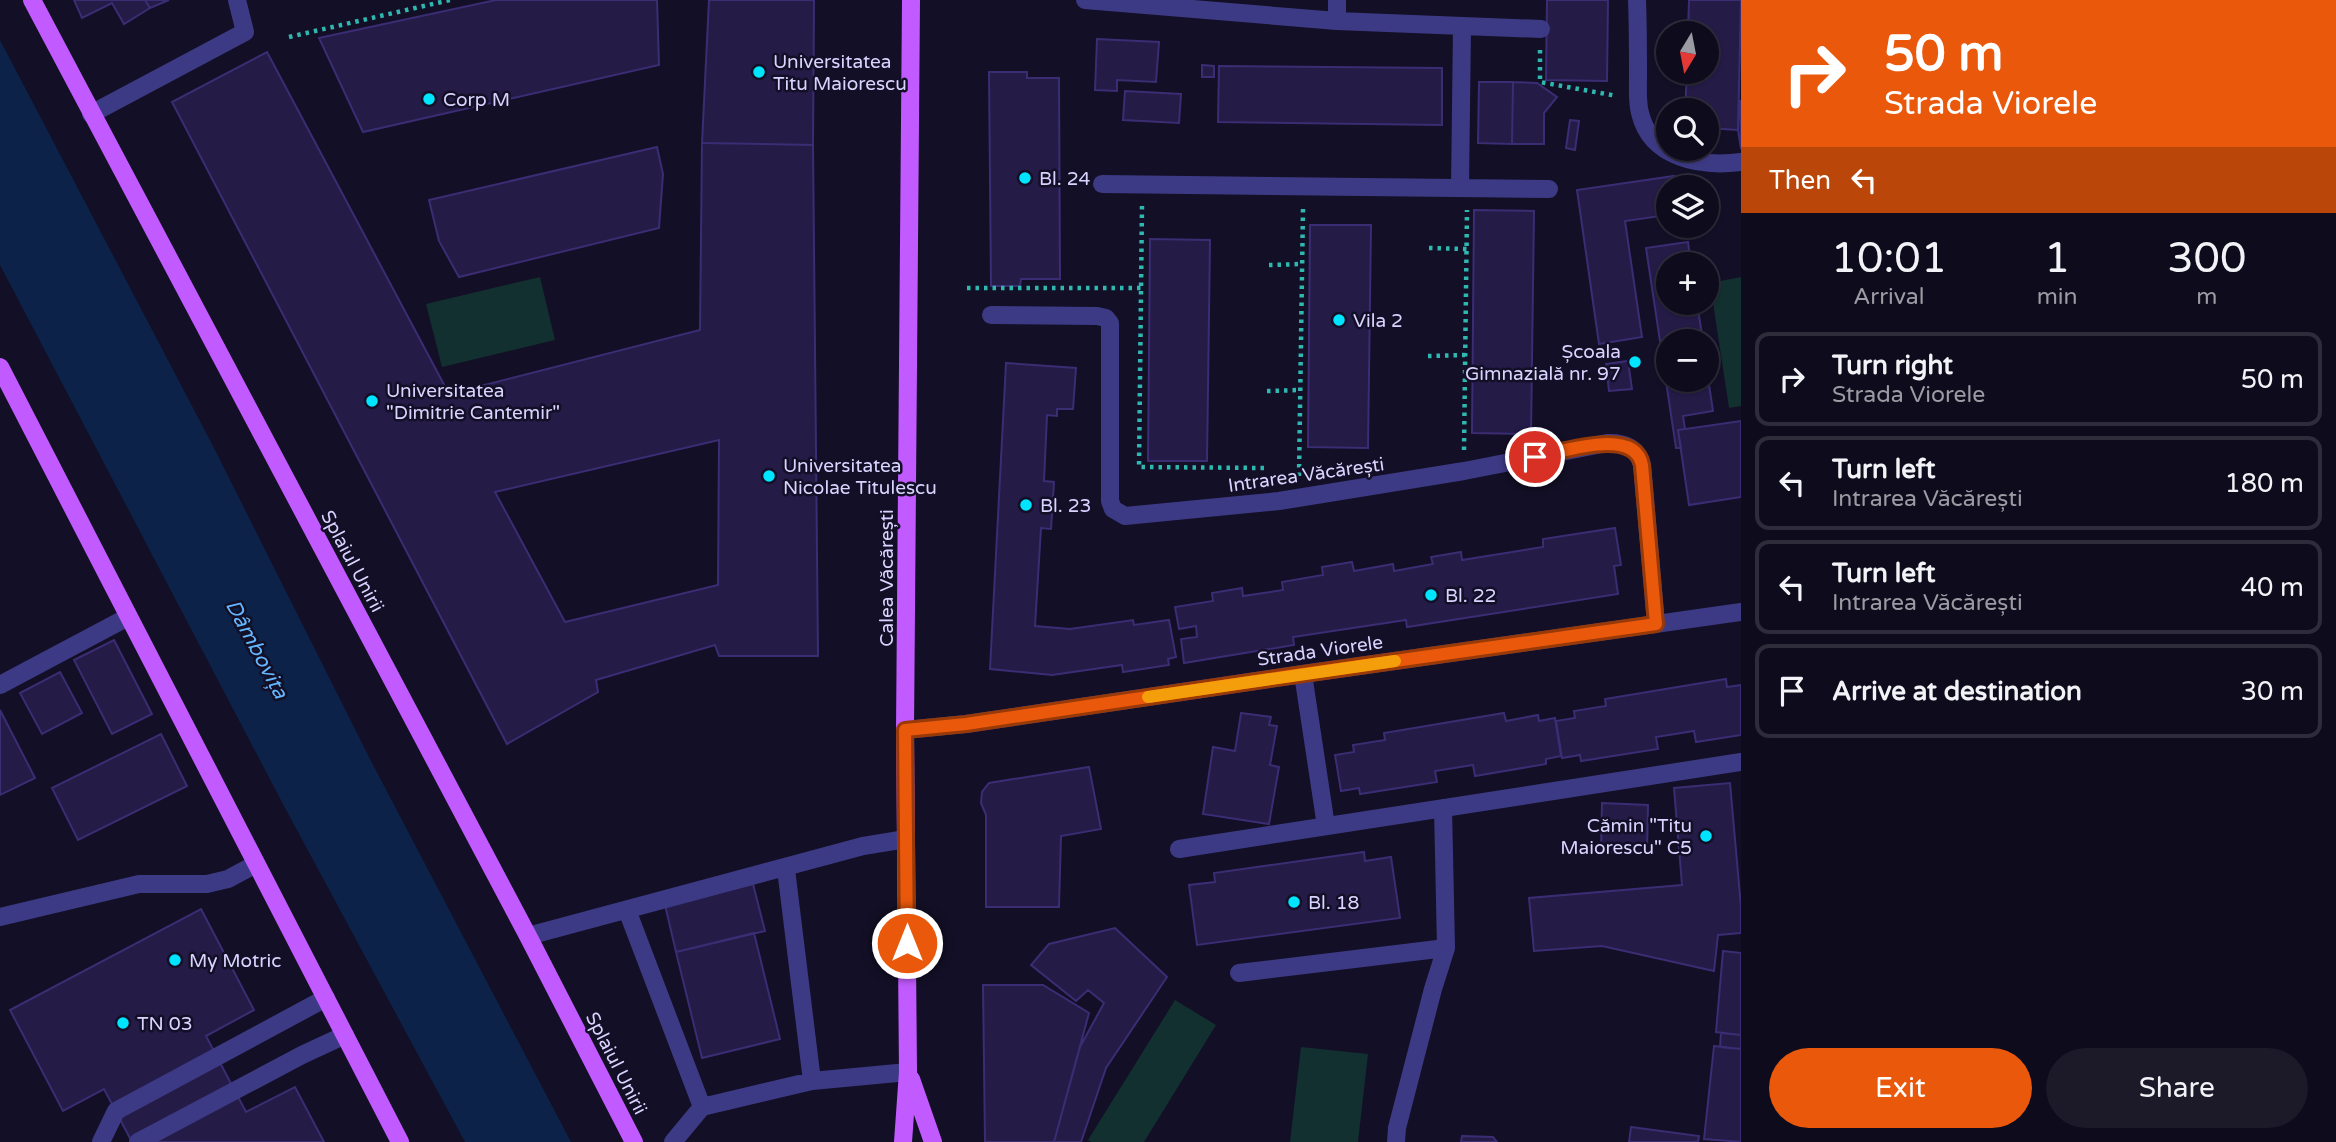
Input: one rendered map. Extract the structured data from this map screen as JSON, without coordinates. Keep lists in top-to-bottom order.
{
  "streets": {
    "main road": ["Splaiul Unirii", "Calea Văcărești"],
    "street": ["Intrarea Văcărești", "Strada Viorele"]
  },
  "crossings": [
    ["Intrarea Văcărești", "Strada Viorele"],
    ["Calea Văcărești", "Strada Viorele"]
  ],
  "water": ["Dâmbovița"],
  "places": [
    "Universitatea Titu Maiorescu",
    "Corp M",
    "Bl. 24",
    "Vila 2",
    "Școala Gimnazială nr. 97",
    "Universitatea \"Dimitrie Cantemir\"",
    "Universitatea Nicolae Titulescu",
    "Bl. 23",
    "Bl. 22",
    "Cămin \"Titu Maiorescu\" C5",
    "Bl. 18",
    "My Motric",
    "TN 03"
  ],
  "north": "bottom",
  "page": {
    "turn": ["50 m", "Strada Viorele"],
    "map_buttons": ["+", "−"],
    "then": "Then",
    "eta": [
      "10:01",
      "Arrival",
      "1",
      "min",
      "300",
      "m"
    ],
    "list": [
      {
        "name": "Turn right",
        "note": "Strada Viorele",
        "value": "50 m"
      },
      {
        "name": "Turn left",
        "note": "Intrarea Văcărești",
        "value": "180 m"
      },
      {
        "name": "Turn left",
        "note": "Intrarea Văcărești",
        "value": "40 m"
      },
      {
        "name": "Arrive at destination",
        "value": "30 m"
      }
    ],
    "buttons": ["Exit", "Share"]
  }
}
